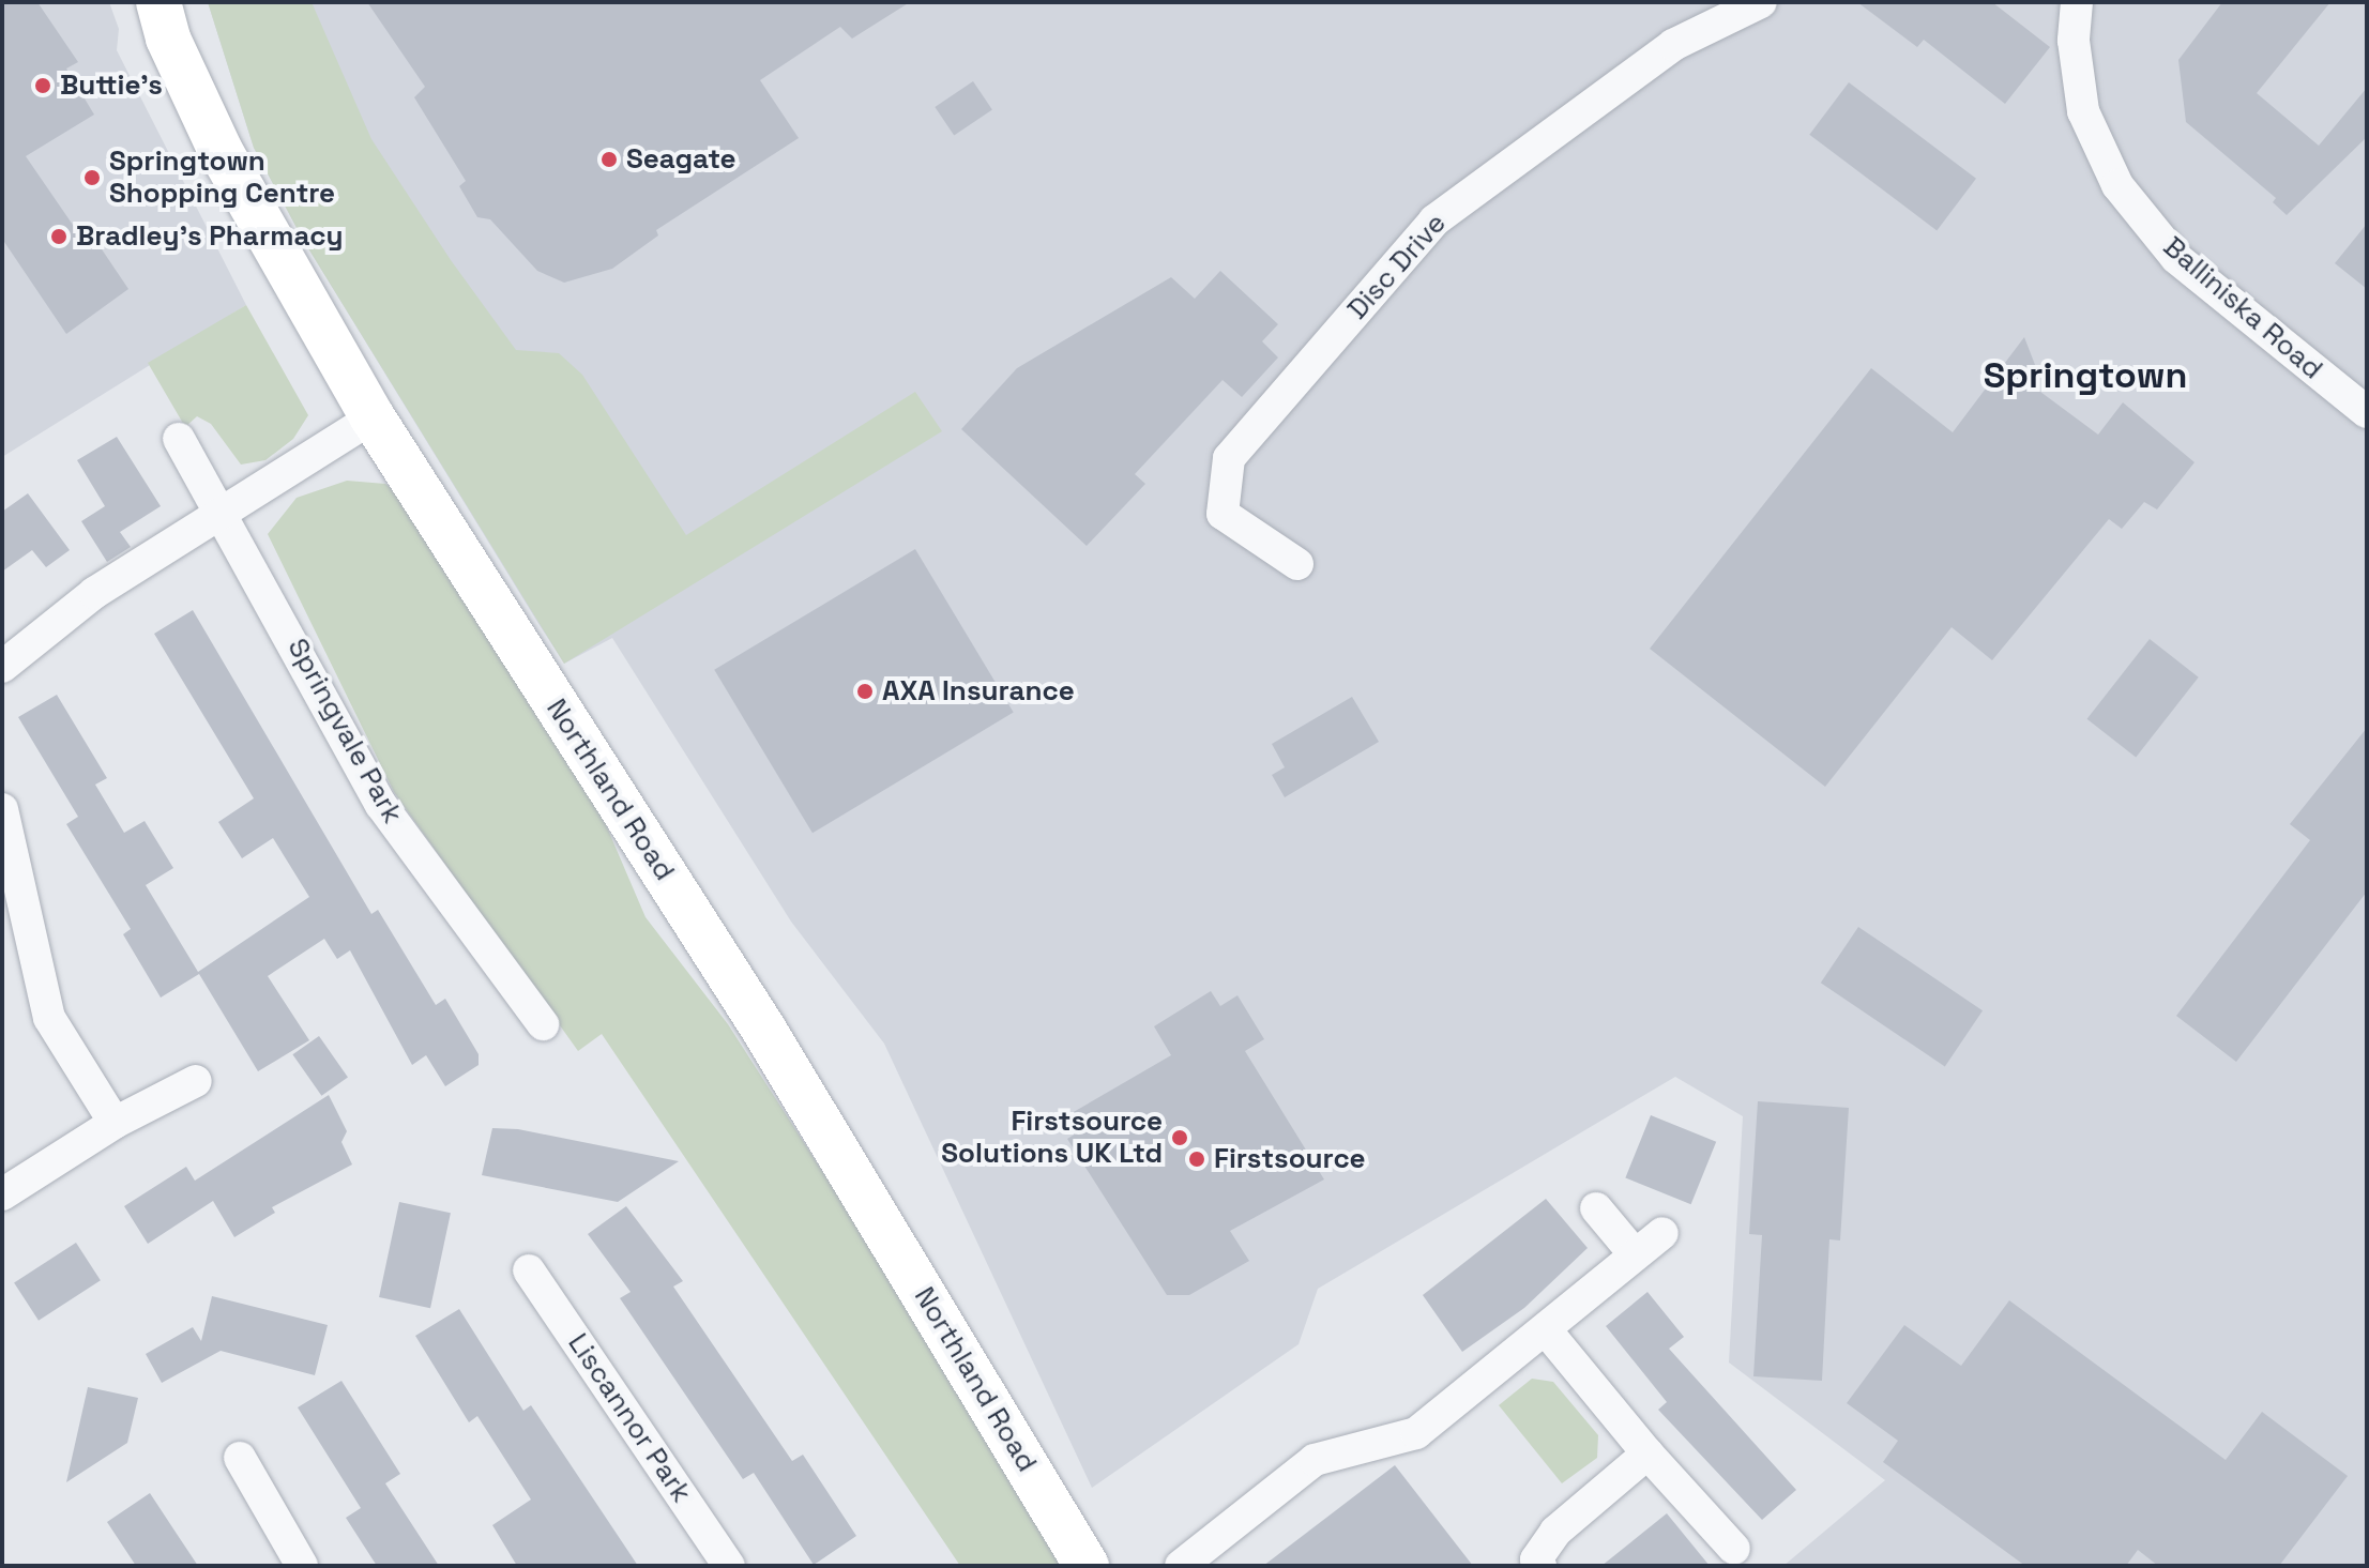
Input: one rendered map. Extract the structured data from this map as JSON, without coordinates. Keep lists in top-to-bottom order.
{
  "streets": {
    "main road": ["Northland Road"],
    "street": [
      "Disc Drive",
      "Balliniska Road",
      "Springvale Park",
      "Liscannor Park"
    ]
  },
  "districts": ["Springtown"],
  "places": [
    "Buttie's",
    "Seagate",
    "Springtown Shopping Centre",
    "Bradley's Pharmacy",
    "AXA Insurance",
    "Firstsource Solutions UK Ltd",
    "Firstsource"
  ]
}
